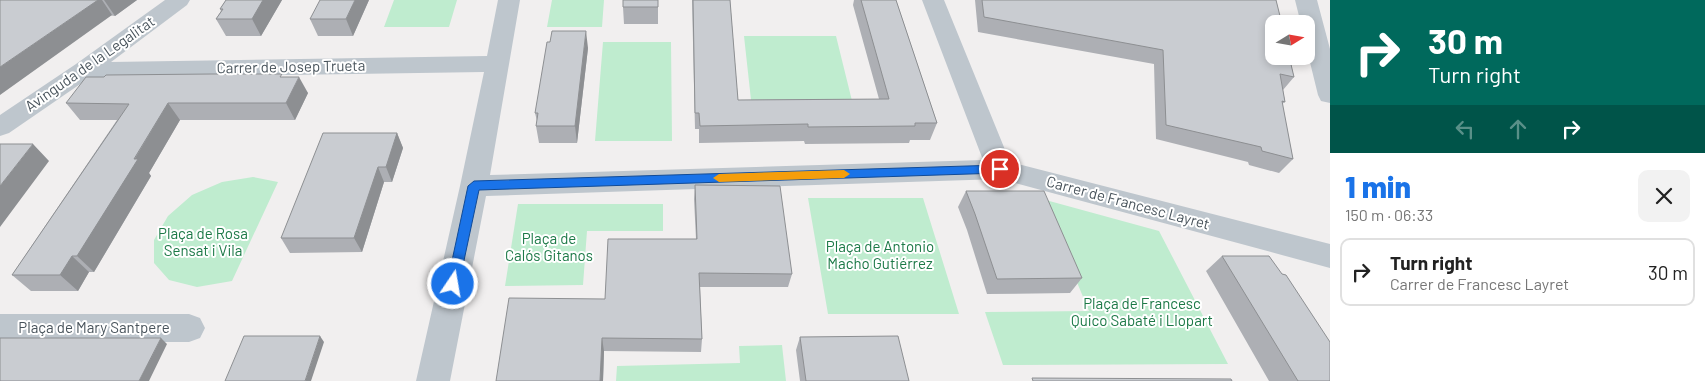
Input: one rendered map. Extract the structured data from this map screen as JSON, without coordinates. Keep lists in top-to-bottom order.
{
  "streets": {
    "street": [
      "Avinguda de la Legalitat",
      "Carrer de Josep Trueta",
      "Carrer de Francesc Layret",
      "Plaça de Mary Santpere"
    ]
  },
  "crossings": [
    ["Avinguda de la Legalitat", "Carrer de Josep Trueta"]
  ],
  "parks": [
    "Plaça de Rosa Sensat i Vila",
    "Plaça de Calós Gitanos",
    "Plaça de Antonio Macho Gutiérrez",
    "Plaça de Francesc Quico Sabaté i Llopart"
  ],
  "north": "right",
  "page": {
    "turn": ["30 m", "Turn right"],
    "heading": ["1 min", "150 m · 06:33"],
    "list": [
      {
        "name": "Turn right",
        "note": "Carrer de Francesc Layret",
        "value": "30 m"
      }
    ]
  }
}
